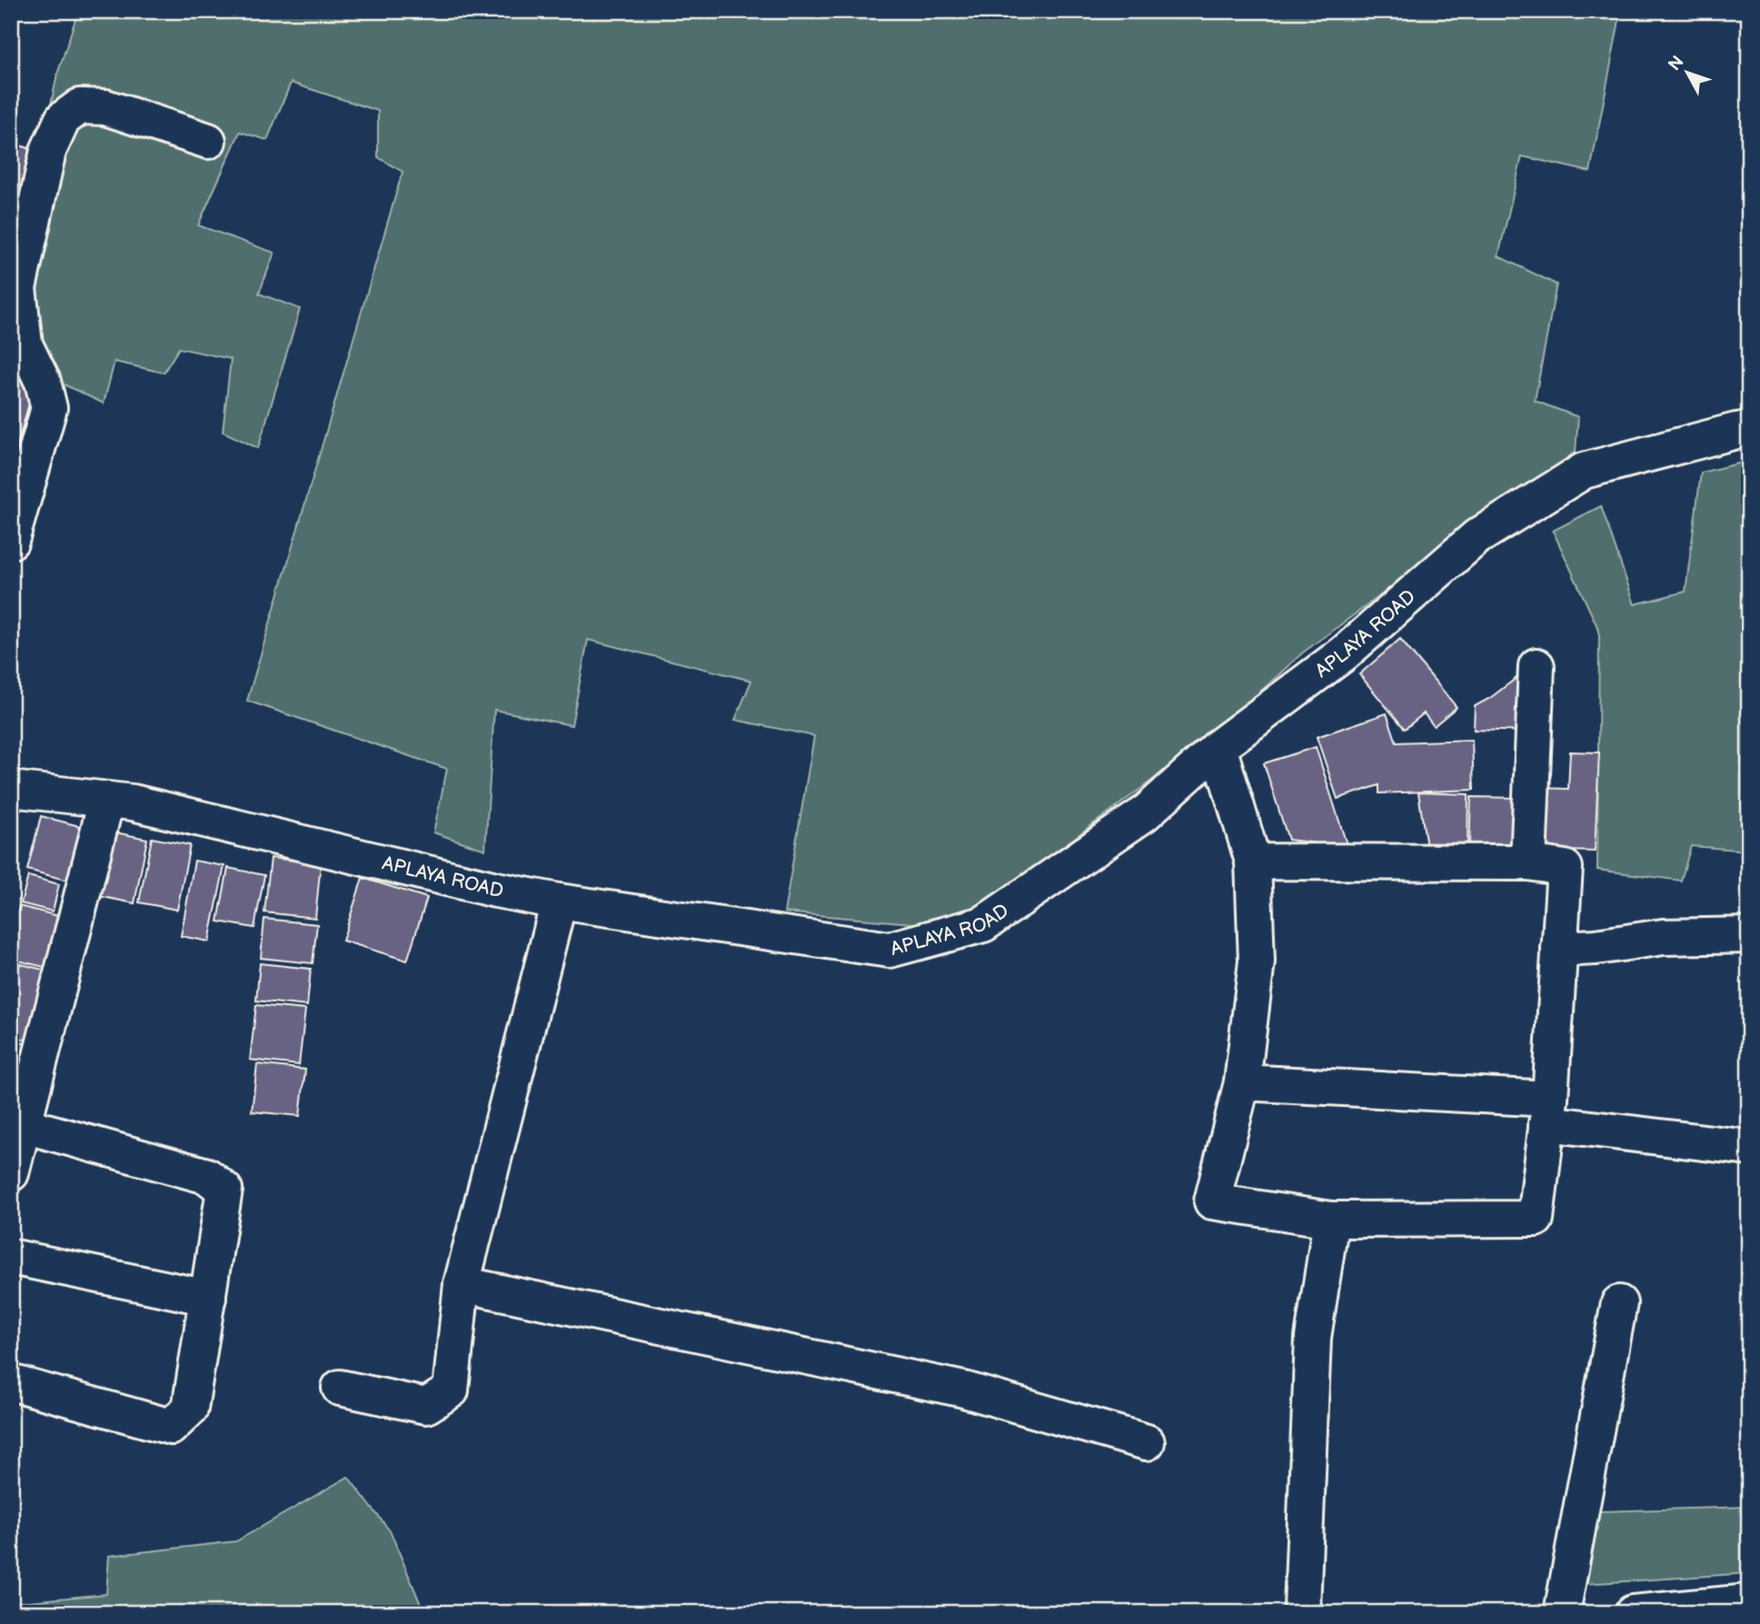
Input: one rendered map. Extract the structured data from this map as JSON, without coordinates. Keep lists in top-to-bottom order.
{
  "streets": {
    "street": ["APLAYA ROAD"]
  },
  "north": "top left"
}
